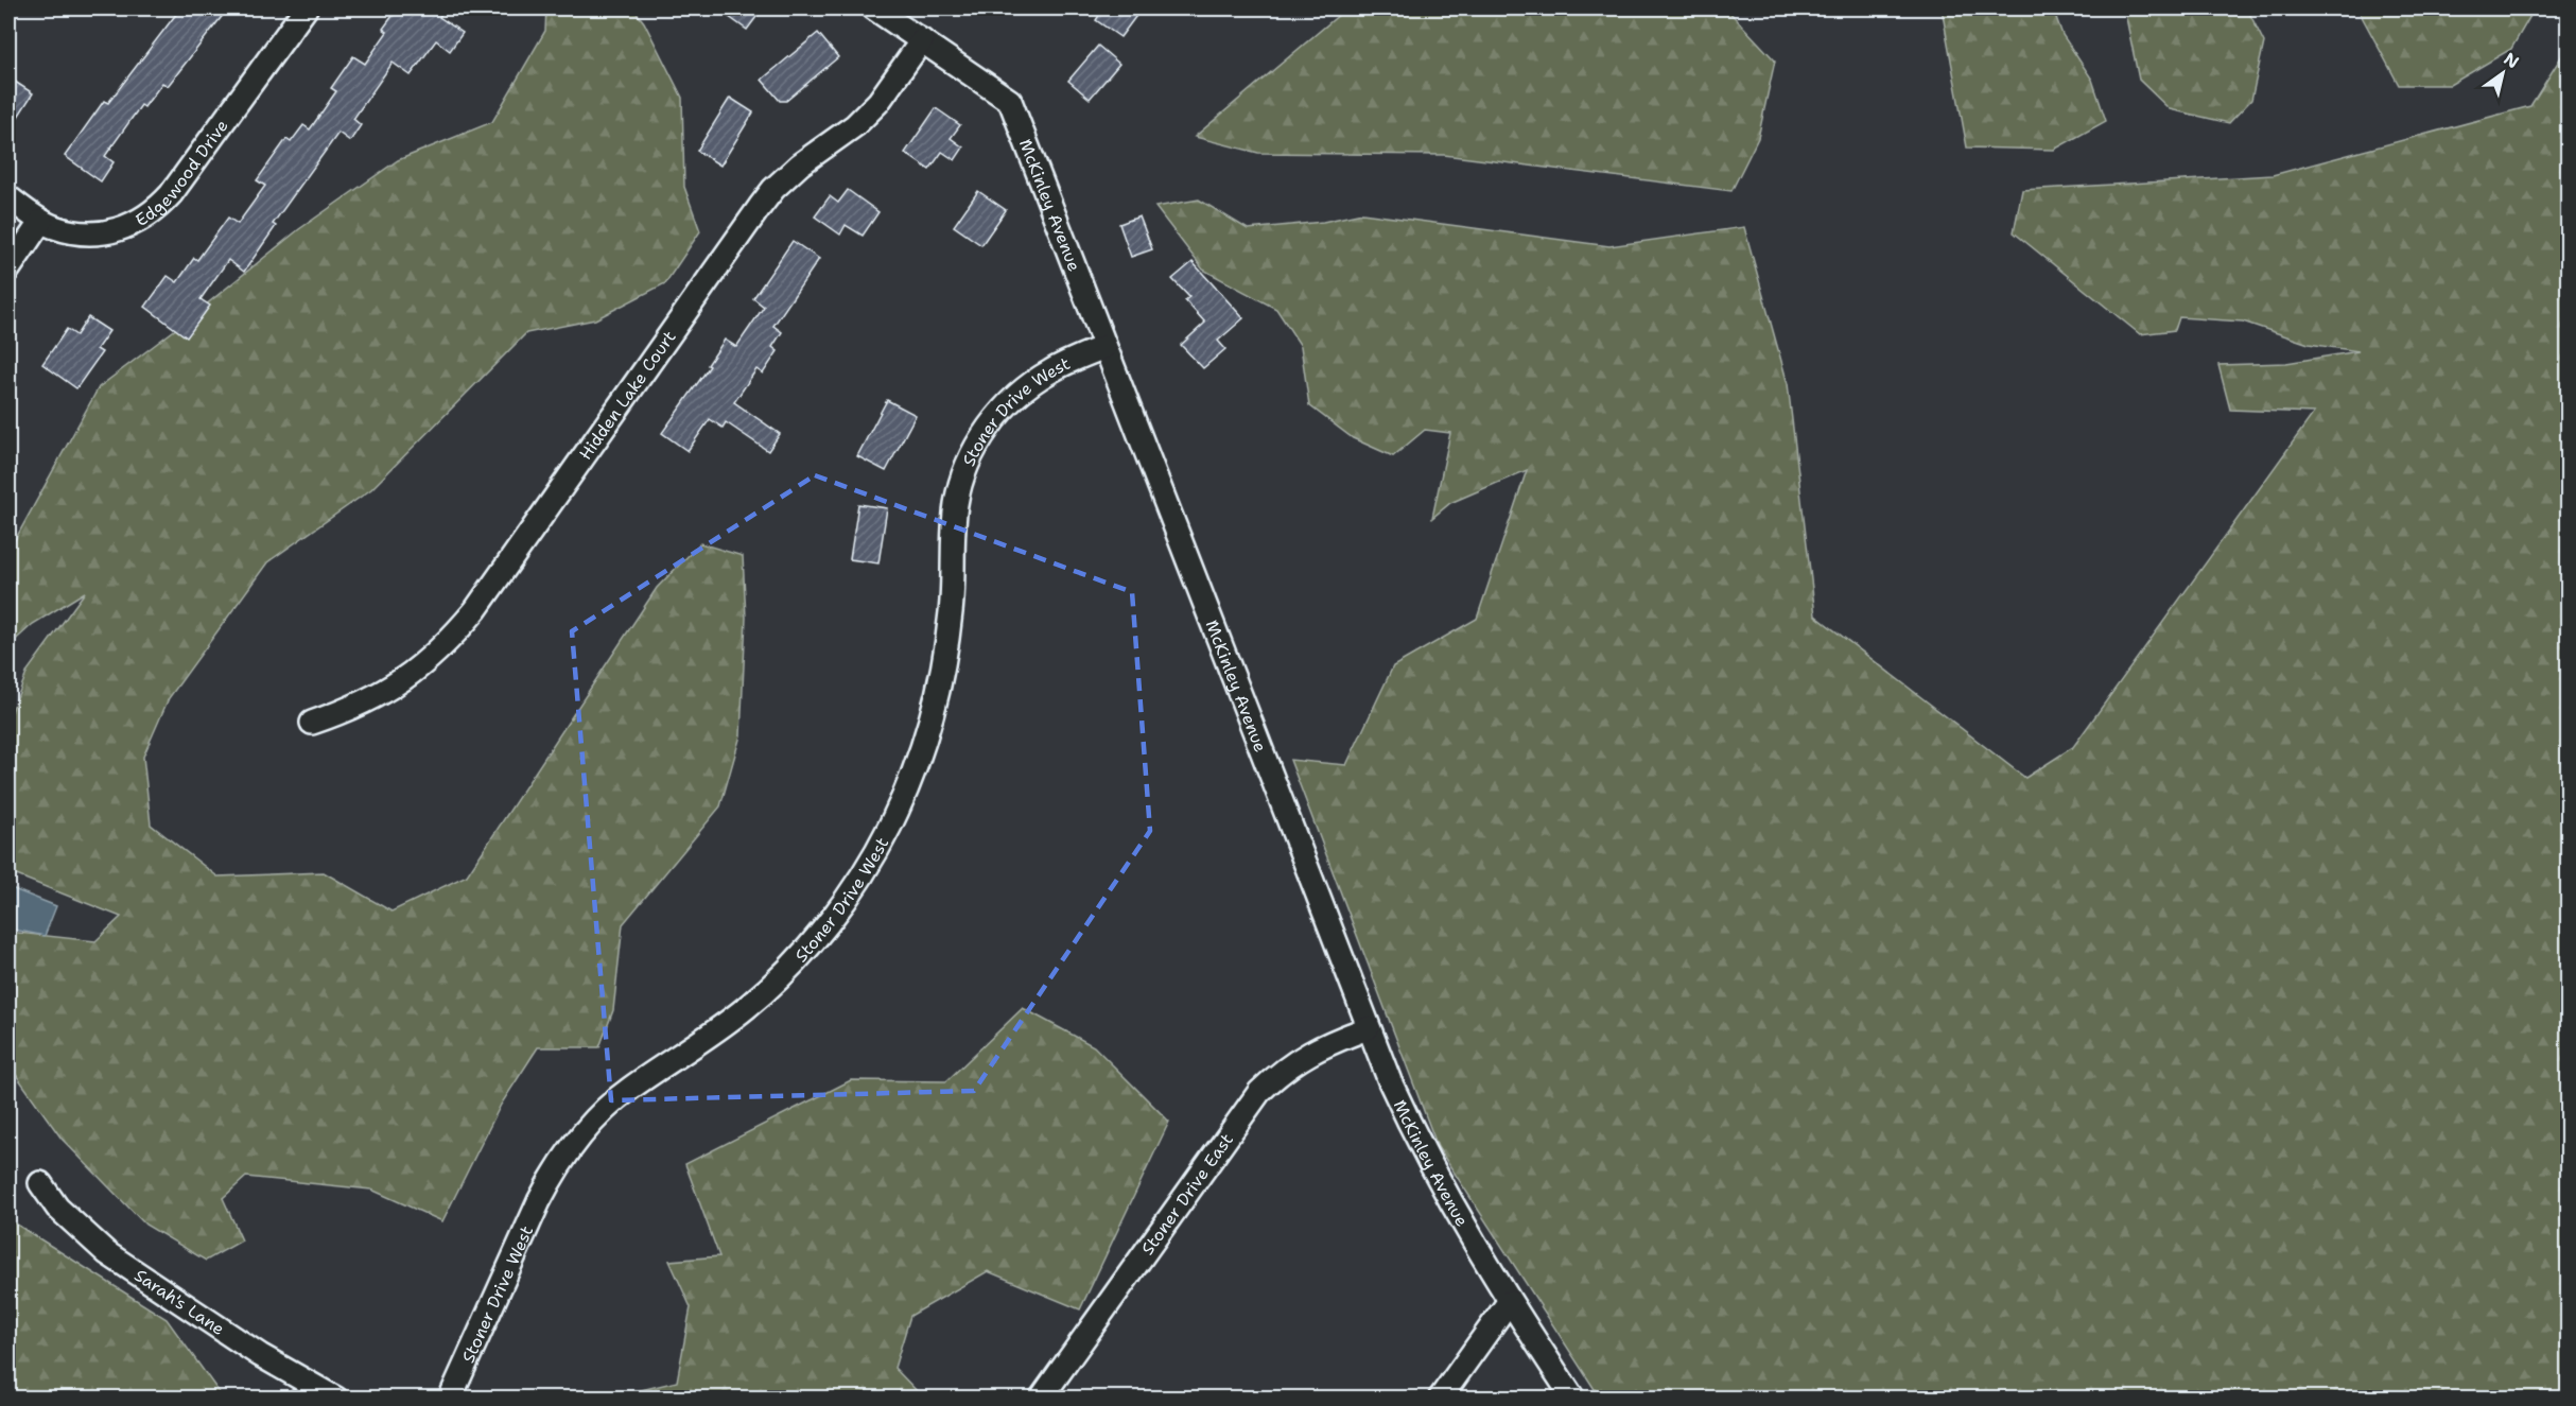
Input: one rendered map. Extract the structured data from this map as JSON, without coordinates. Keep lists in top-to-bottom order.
{
  "streets": {
    "street": [
      "Edgewood Drive",
      "McKinley Avenue",
      "Hidden Lake Court",
      "Stoner Drive West",
      "Stoner Drive East",
      "Sarah's Lane"
    ]
  },
  "crossings": [
    ["McKinley Avenue", "Hidden Lake Court"],
    ["McKinley Avenue", "Stoner Drive West"],
    ["McKinley Avenue", "Stoner Drive East"]
  ],
  "north": "top right"
}
